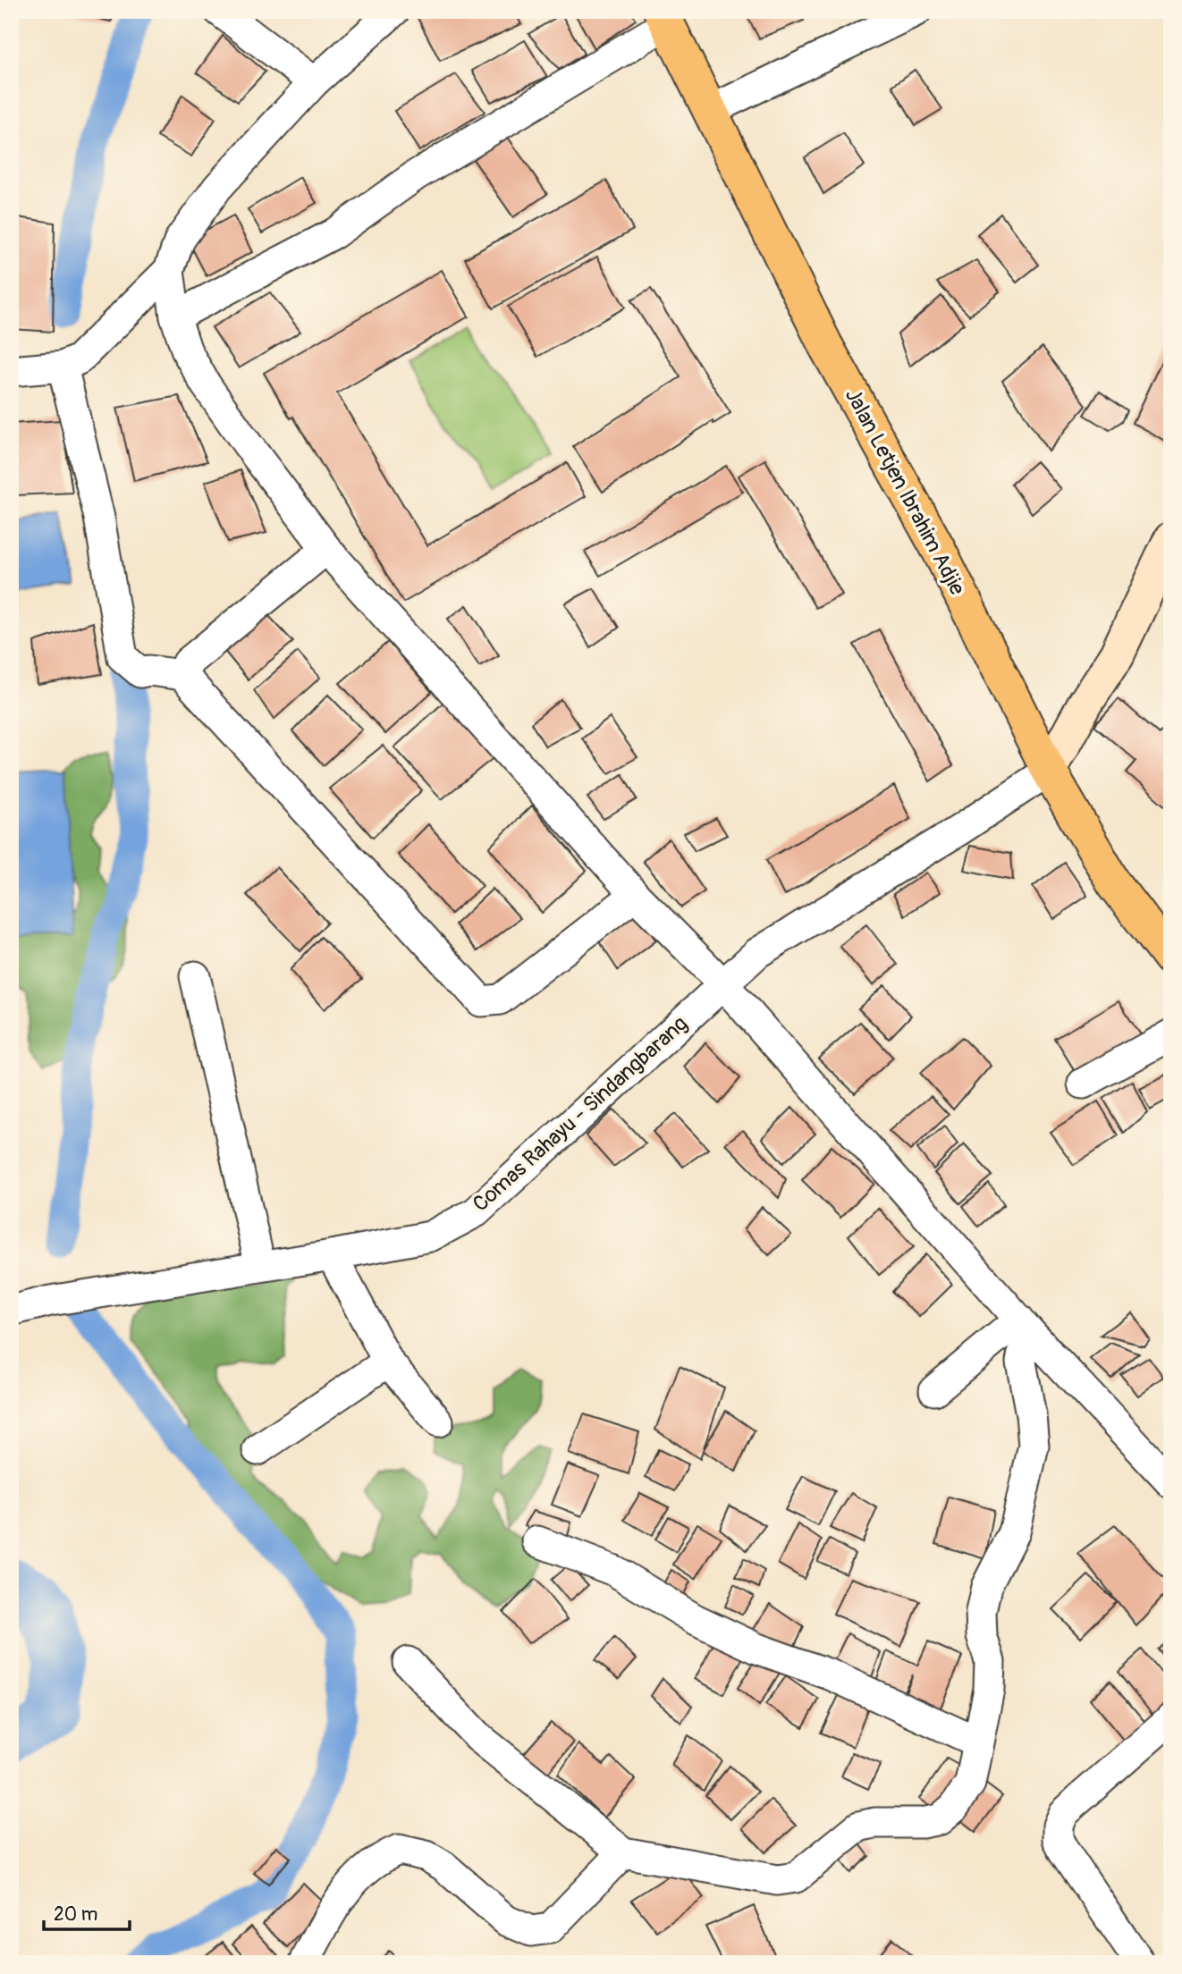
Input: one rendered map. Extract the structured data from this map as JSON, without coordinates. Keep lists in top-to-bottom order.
{
  "streets": {
    "main road": ["Jalan Letjen Ibrahim Adjie"],
    "street": ["Comas Rahayu - Sindangbarang"]
  },
  "crossings": [
    ["Jalan Letjen Ibrahim Adjie", "Comas Rahayu - Sindangbarang"]
  ],
  "scale_bar": "20 m"
}
